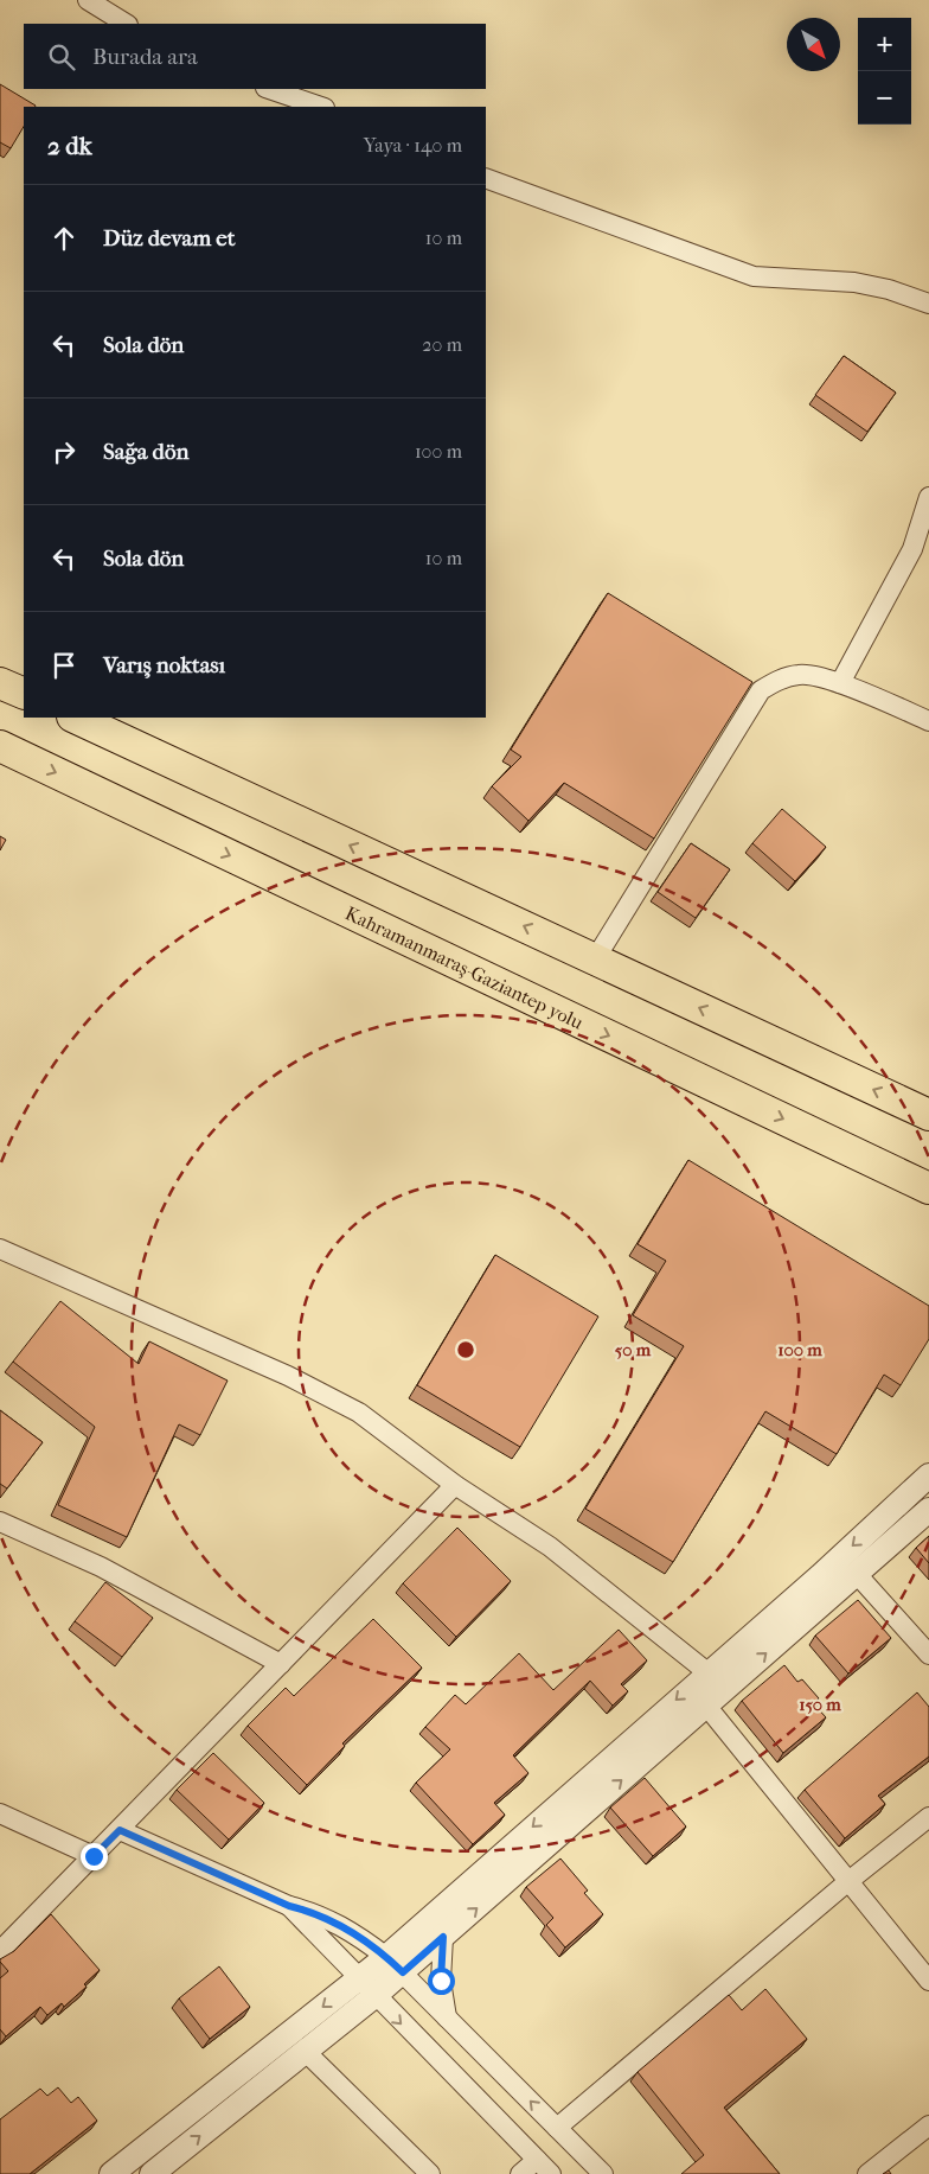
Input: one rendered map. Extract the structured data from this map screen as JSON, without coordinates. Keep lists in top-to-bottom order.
{
  "streets": {
    "highway": ["Kahramanmaraş-Gaziantep yolu"]
  },
  "north": "bottom right",
  "page": {
    "map_buttons": ["+", "−"],
    "search": "Burada ara",
    "heading": ["2 dk", "Yaya · 140 m"],
    "list": [
      ["Düz devam et", "10 m"],
      ["Sola dön", "20 m"],
      ["Sağa dön", "100 m"],
      ["Sola dön", "10 m"],
      "Varış noktası"
    ]
  },
  "rings": ["50 m", "100 m", "150 m"]
}
